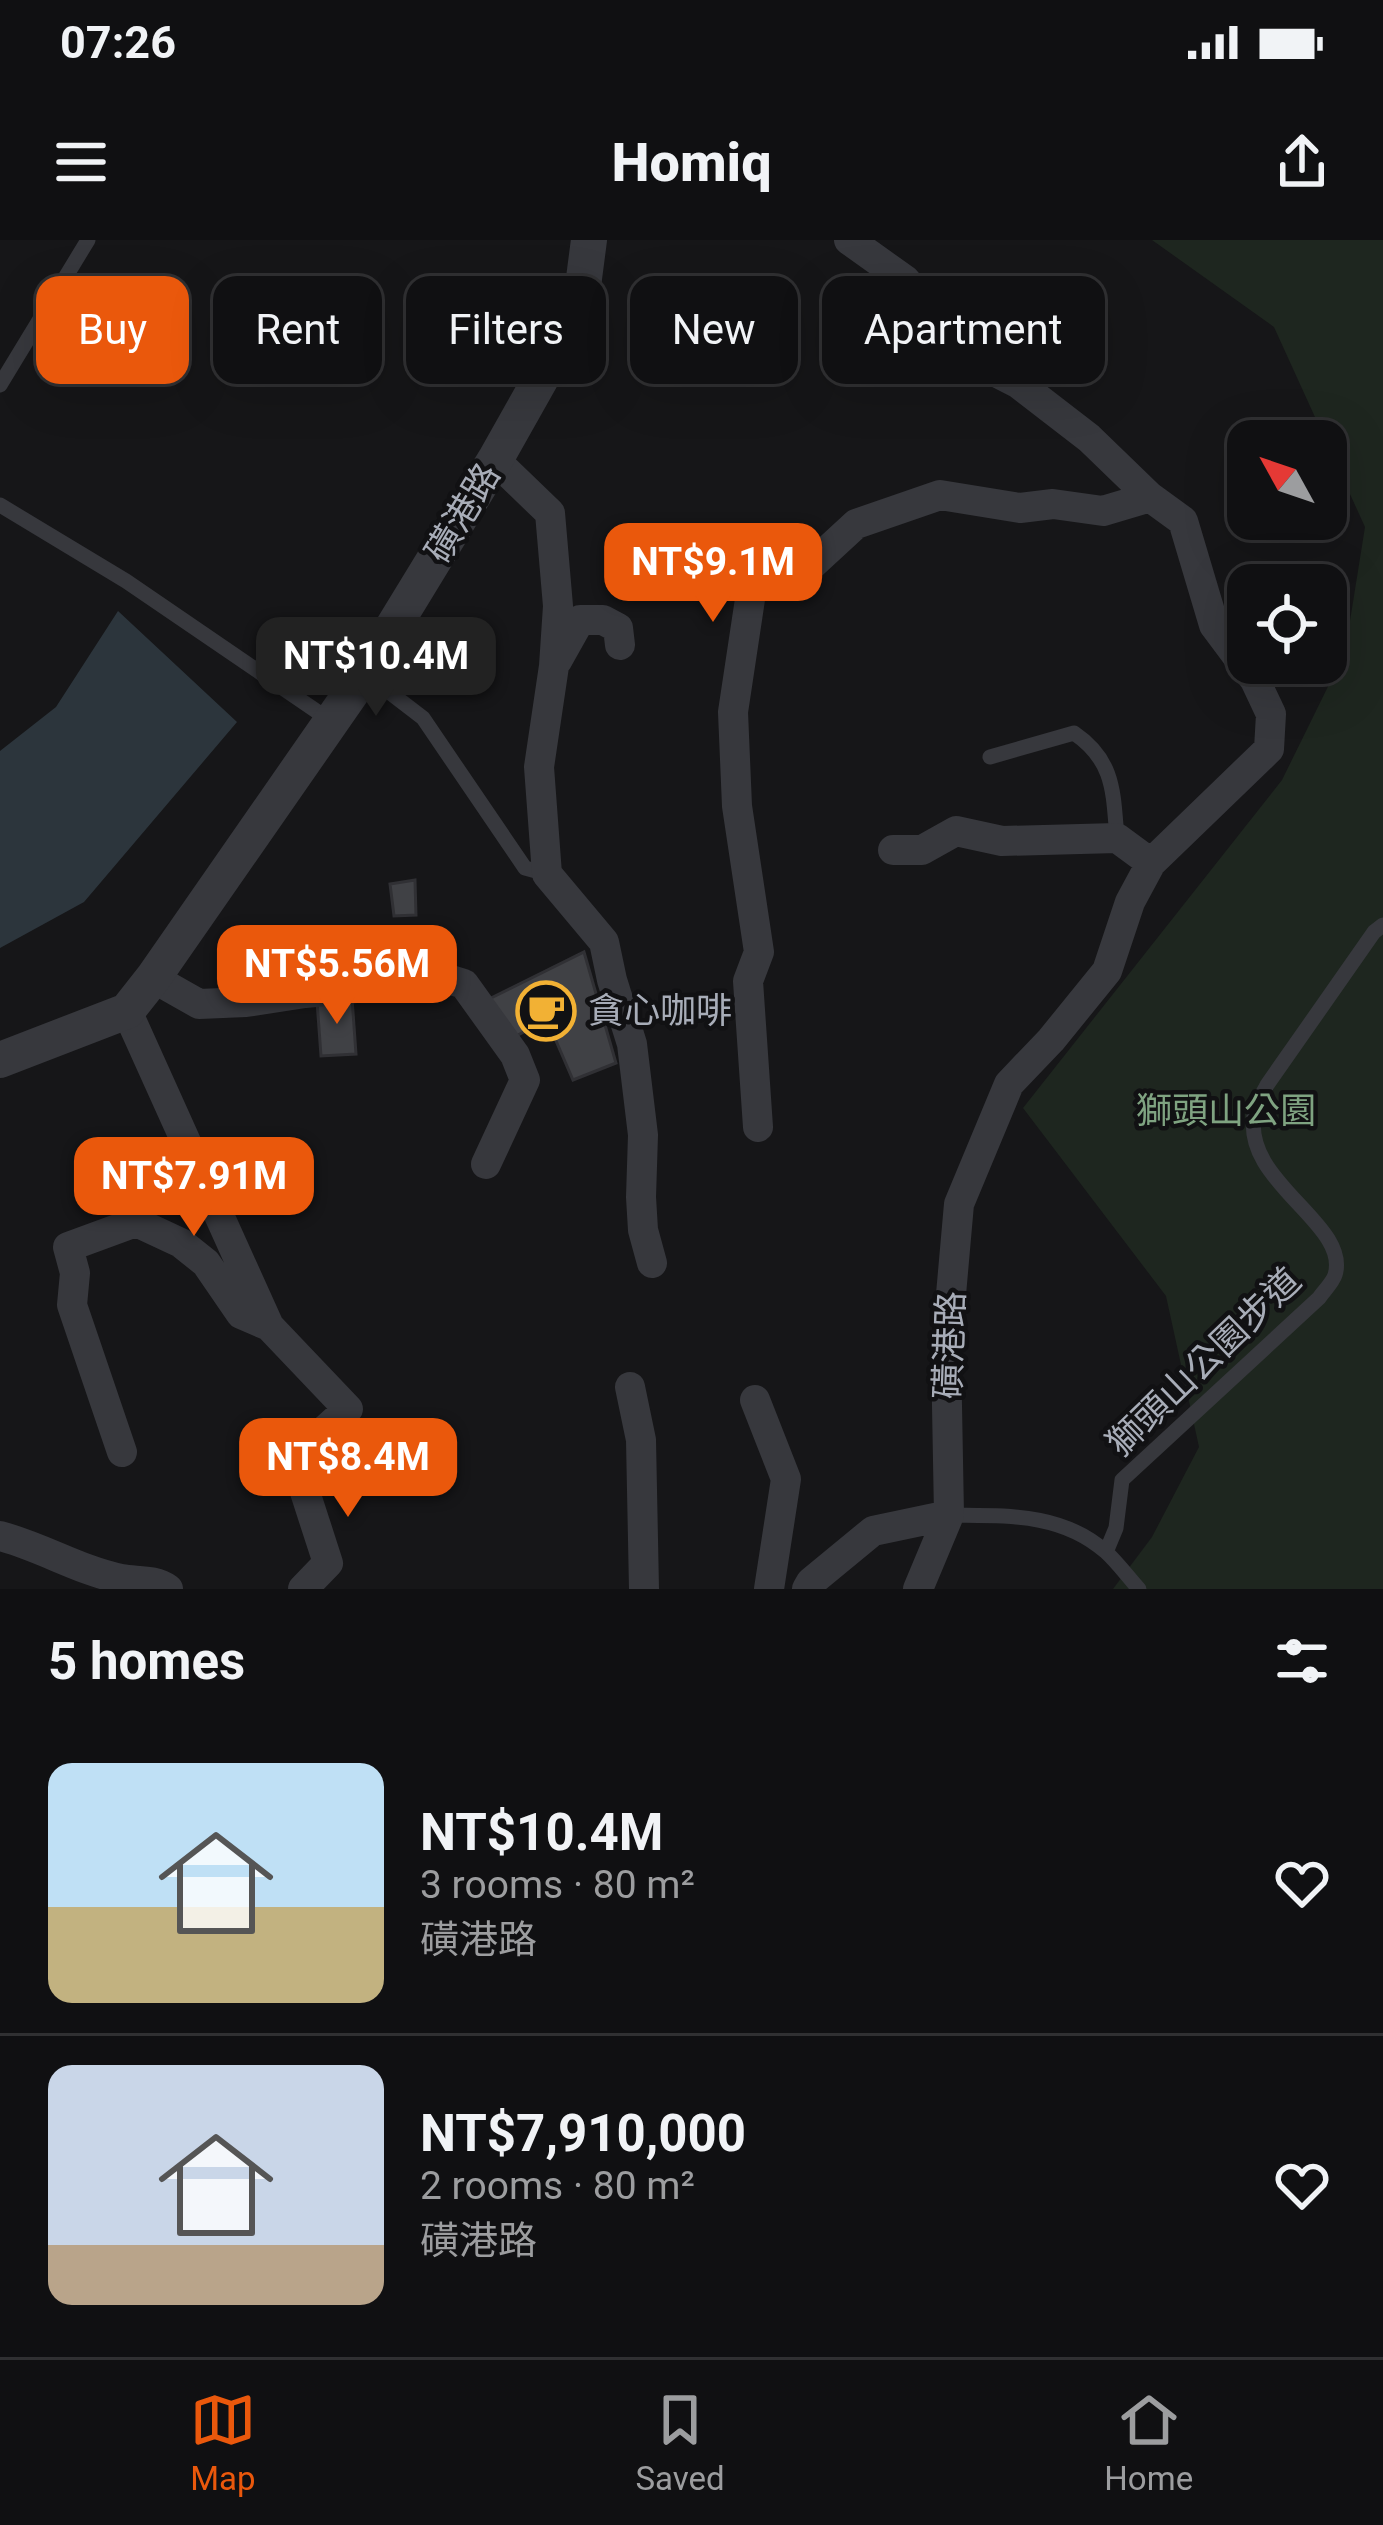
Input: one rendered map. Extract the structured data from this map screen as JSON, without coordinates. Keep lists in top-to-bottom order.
{
  "streets": {
    "street": ["磺港路"],
    "lane": ["獅頭山公園步道"]
  },
  "parks": ["獅頭山公園"],
  "places": {
    "cafe": ["貪心咖啡"]
  },
  "north": "top left",
  "page": {
    "status": "07:26",
    "header": "Homiq",
    "chip": [
      "Buy",
      "Rent",
      "Filters",
      "New",
      "Apartment"
    ],
    "price": [
      "NT$9.1M",
      "NT$10.4M",
      "NT$5.56M",
      "NT$7.91M",
      "NT$8.4M"
    ],
    "heading": "5 homes",
    "list": [
      {
        "name": "NT$10.4M",
        "note": "3 rooms · 80 m² · 磺港路"
      },
      {
        "name": "NT$7,910,000",
        "note": "2 rooms · 80 m² · 磺港路"
      }
    ],
    "tabs": ["Map", "Saved", "Home"]
  }
}
